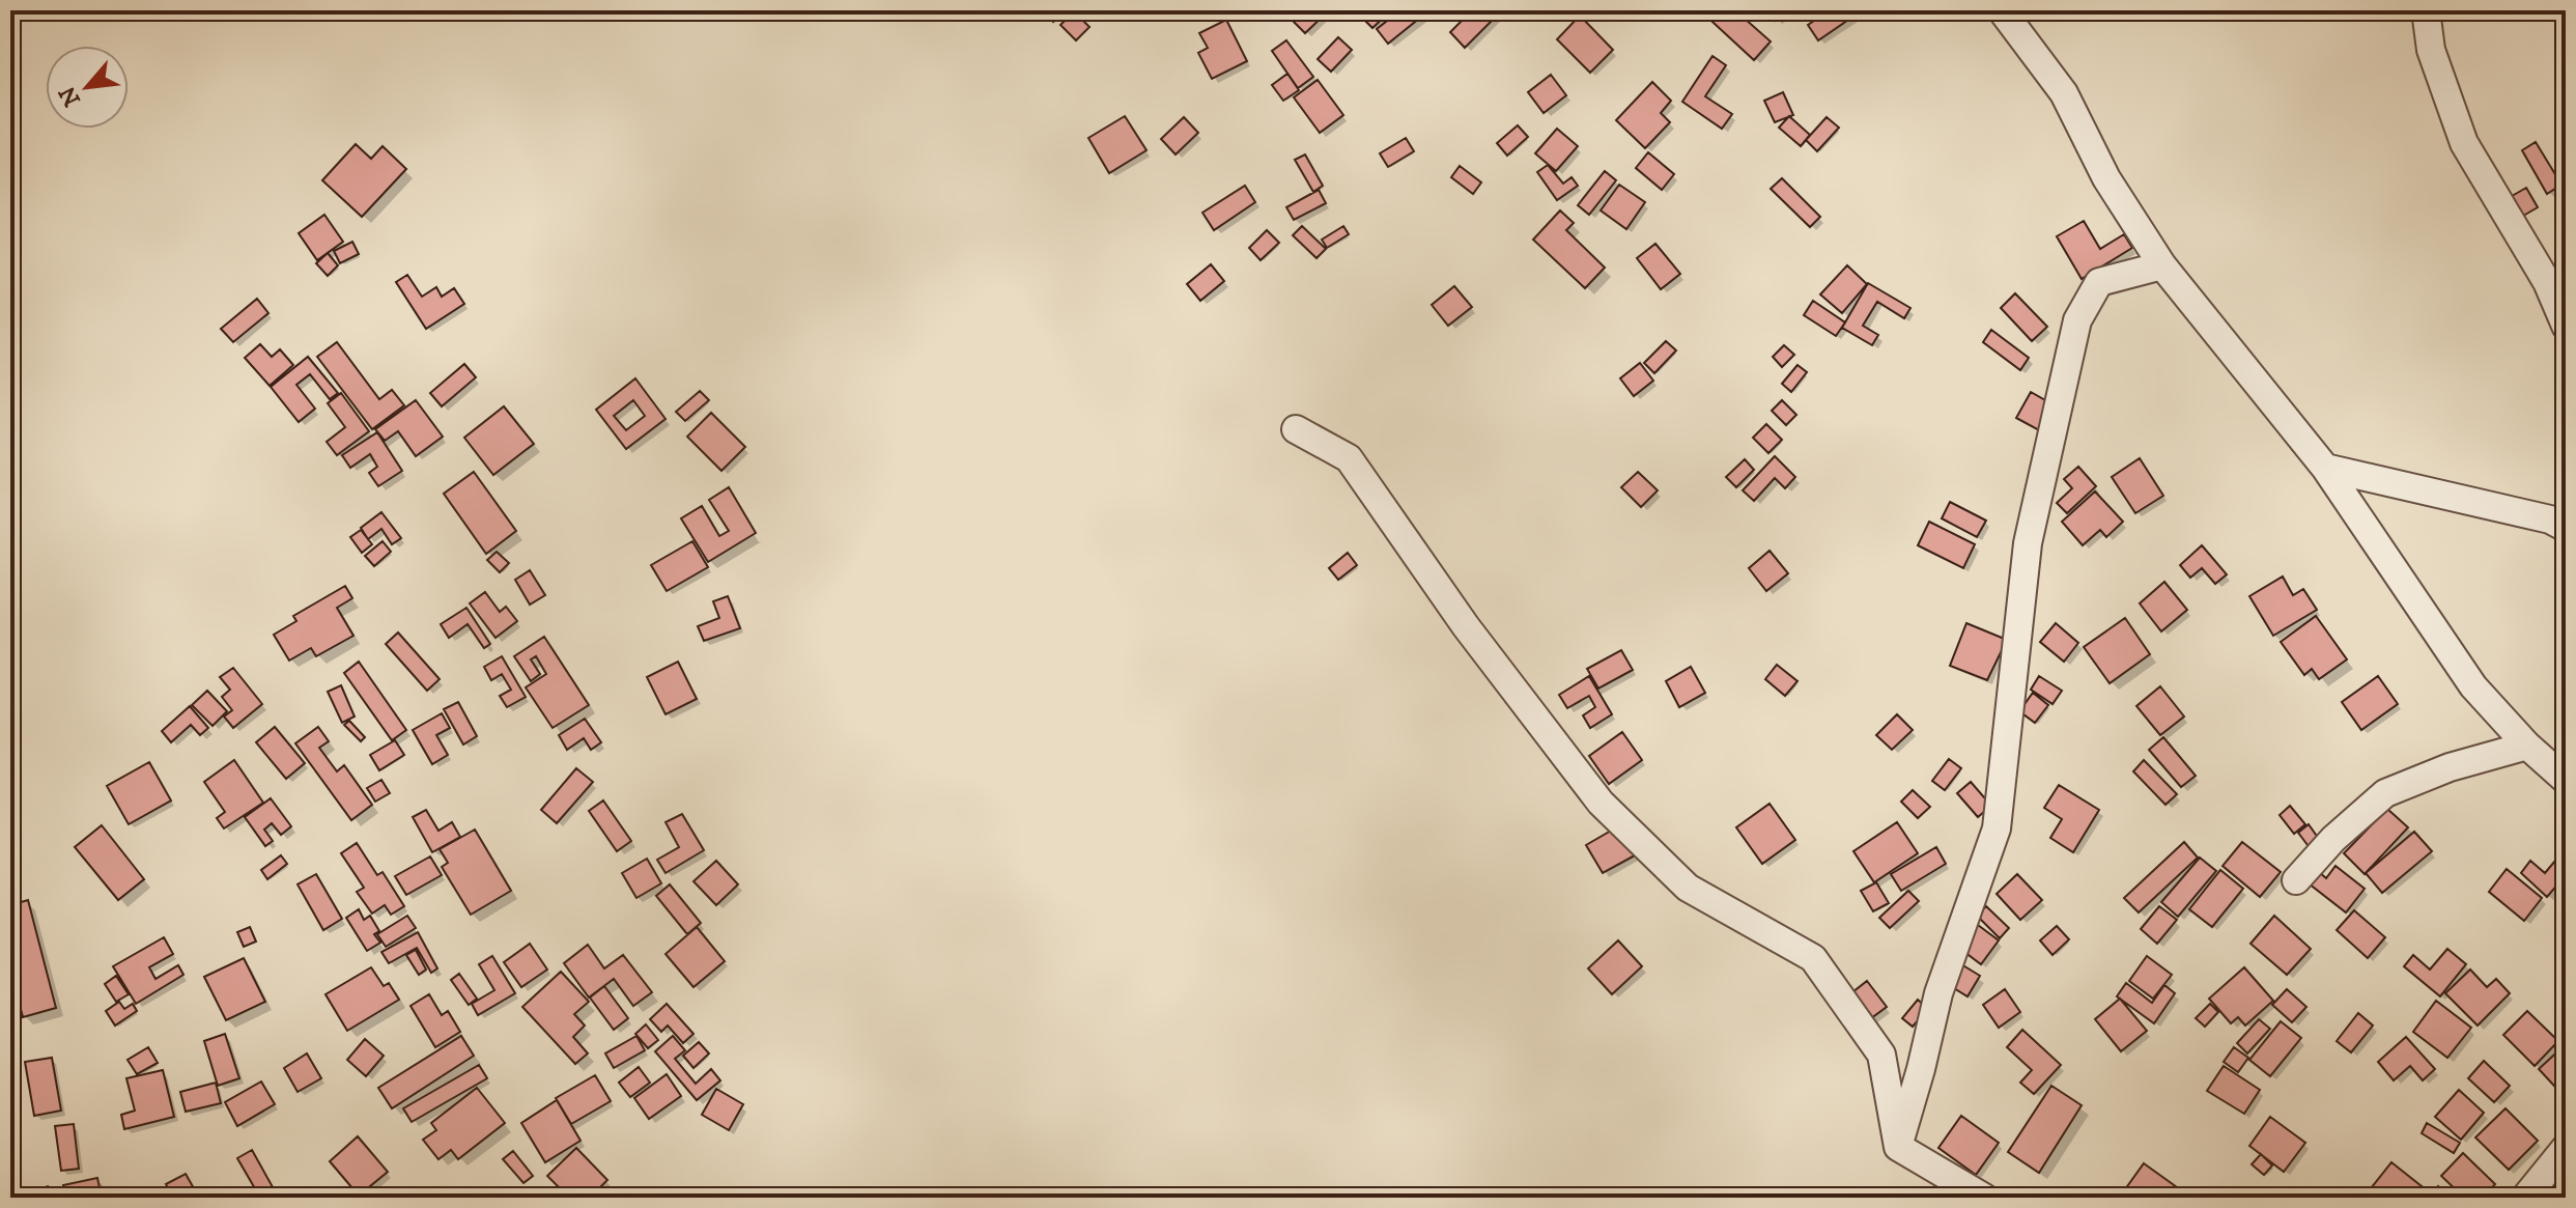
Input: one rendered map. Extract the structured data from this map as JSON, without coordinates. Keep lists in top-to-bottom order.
{
  "north": "bottom left"
}
